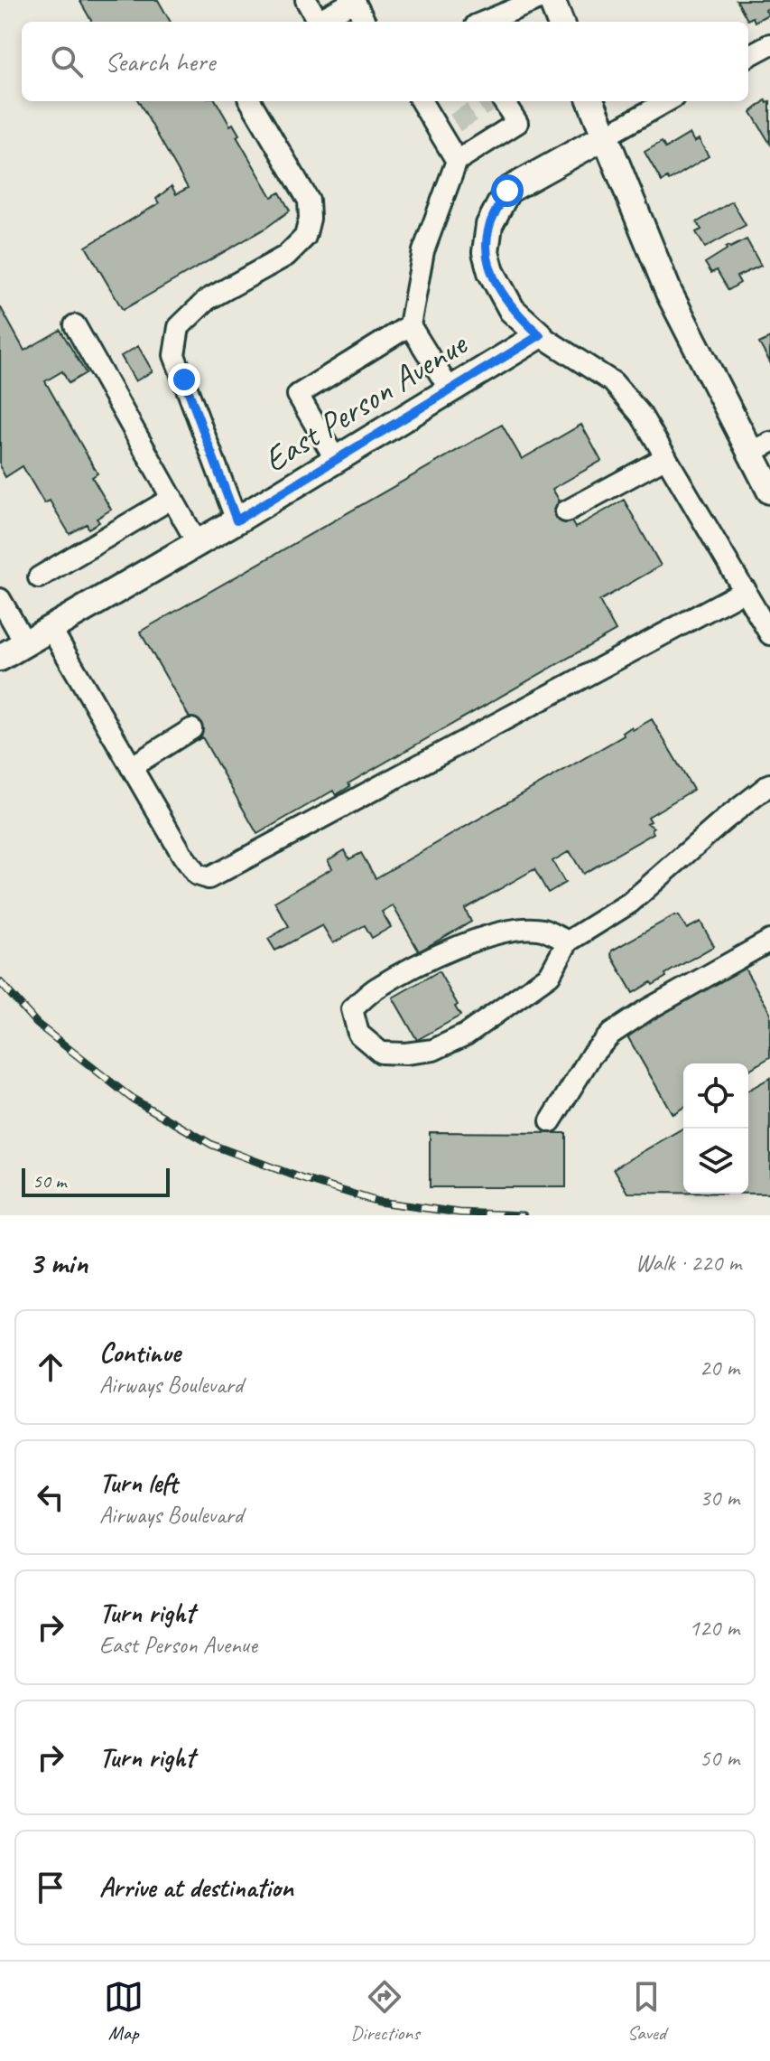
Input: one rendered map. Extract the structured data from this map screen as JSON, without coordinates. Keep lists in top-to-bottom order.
{
  "streets": {
    "main road": ["East Person Avenue"]
  },
  "scale_bar": "50 m",
  "page": {
    "search": "Search here",
    "scale": "50 m",
    "heading": ["3 min", "Walk · 220 m"],
    "list": [
      ["Continue", "Airways Boulevard", "20 m"],
      ["Turn left", "Airways Boulevard", "30 m"],
      ["Turn right", "East Person Avenue", "120 m"],
      ["Turn right", "50 m"],
      "Arrive at destination"
    ],
    "nav": ["Map", "Directions", "Saved"]
  }
}
